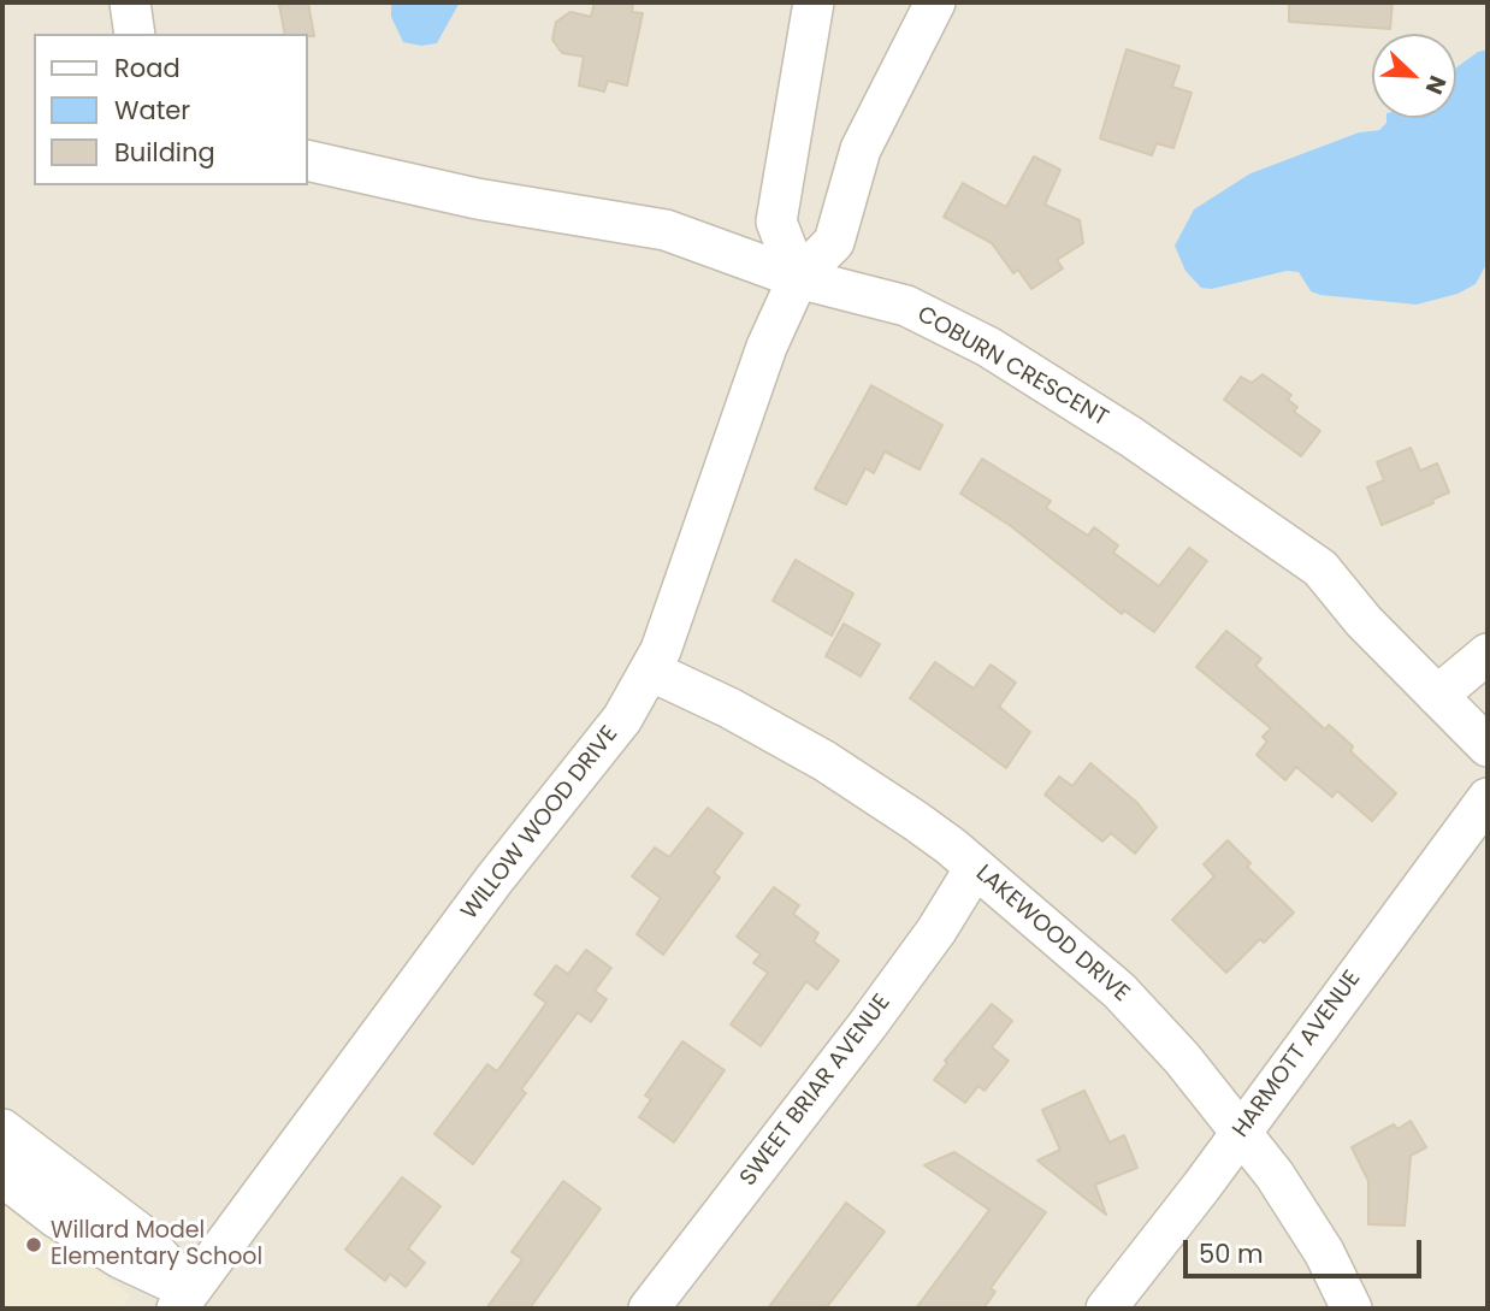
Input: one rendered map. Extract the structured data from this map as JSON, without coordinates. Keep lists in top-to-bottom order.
{
  "streets": {
    "street": [
      "COBURN CRESCENT",
      "WILLOW WOOD DRIVE",
      "LAKEWOOD DRIVE",
      "HARMOTT AVENUE",
      "SWEET BRIAR AVENUE"
    ]
  },
  "crossings": [
    ["COBURN CRESCENT", "WILLOW WOOD DRIVE"],
    ["WILLOW WOOD DRIVE", "LAKEWOOD DRIVE"],
    ["LAKEWOOD DRIVE", "HARMOTT AVENUE"],
    ["LAKEWOOD DRIVE", "SWEET BRIAR AVENUE"]
  ],
  "places": ["Willard Model Elementary School"],
  "legend": ["Road", "Water", "Building"],
  "scale_bar": "50 m",
  "north": "bottom right"
}
